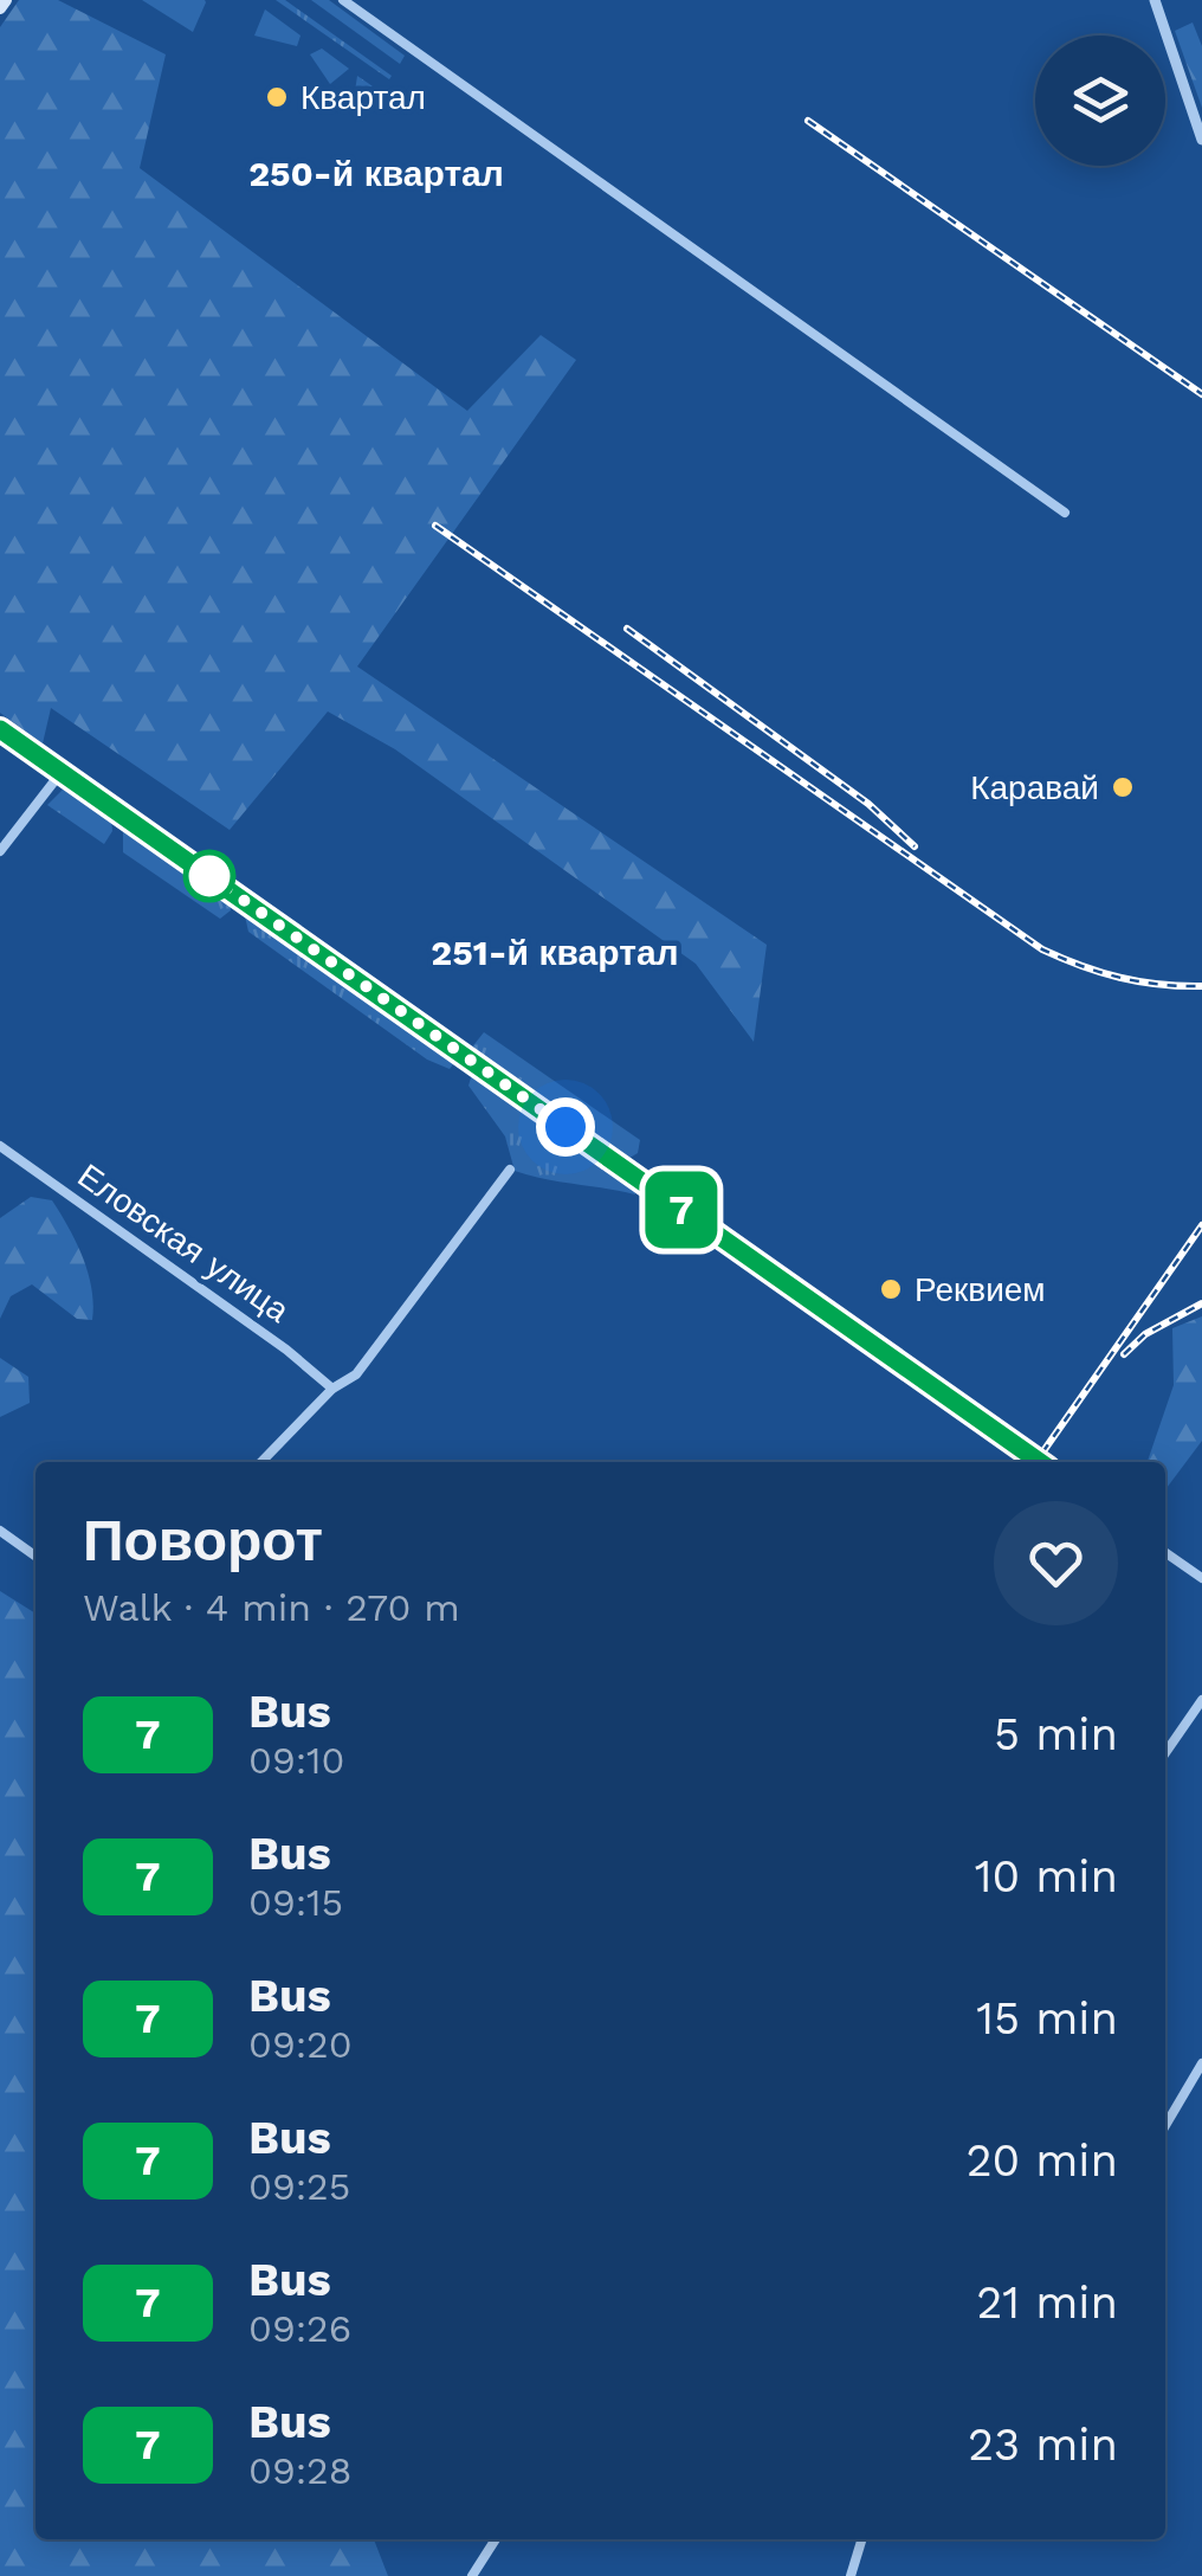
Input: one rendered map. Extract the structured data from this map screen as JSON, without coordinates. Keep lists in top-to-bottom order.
{
  "streets": {
    "street": ["Еловская улица"]
  },
  "districts": ["250-й квартал", "251-й квартал"],
  "places": ["Квартал", "Каравай", "Реквием"],
  "lines": ["bus line 7"],
  "page": {
    "on_map": "7",
    "heading": ["Поворот", "Walk · 4 min · 270 m"],
    "list": [
      {
        "mark": "7",
        "name": "Bus",
        "note": "09:10",
        "value": "5 min"
      },
      {
        "mark": "7",
        "name": "Bus",
        "note": "09:15",
        "value": "10 min"
      },
      {
        "mark": "7",
        "name": "Bus",
        "note": "09:20",
        "value": "15 min"
      },
      {
        "mark": "7",
        "name": "Bus",
        "note": "09:25",
        "value": "20 min"
      },
      {
        "mark": "7",
        "name": "Bus",
        "note": "09:26",
        "value": "21 min"
      },
      {
        "mark": "7",
        "name": "Bus",
        "note": "09:28",
        "value": "23 min"
      }
    ]
  }
}
